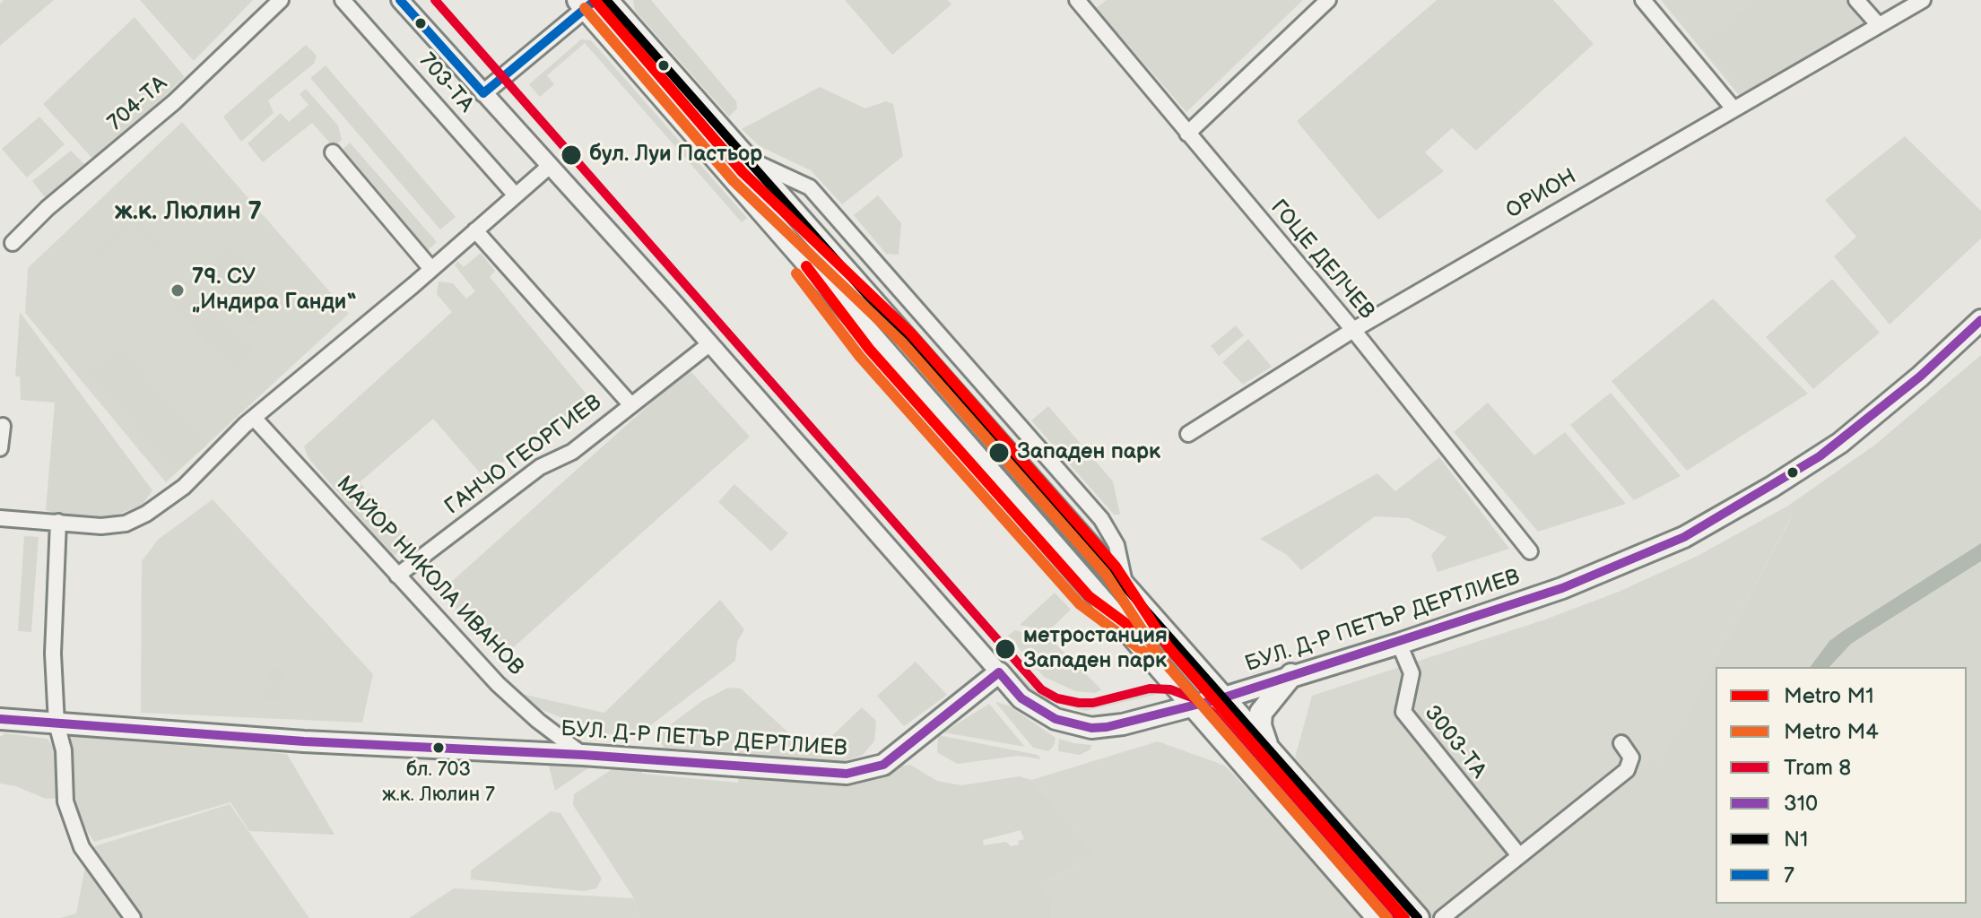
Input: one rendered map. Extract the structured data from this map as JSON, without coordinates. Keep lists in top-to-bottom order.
{
  "streets": {
    "main road": ["БУЛ. Д-Р ПЕТЪР ДЕРТЛИЕВ"],
    "street": [
      "703-ТА",
      "704-ТА",
      "ОРИОН",
      "ГОЦЕ ДЕЛЧЕВ",
      "ГАНЧО ГЕОРГИЕВ",
      "МАЙОР НИКОЛА ИВАНОВ",
      "3003-ТА"
    ]
  },
  "crossings": [
    ["ОРИОН", "ГОЦЕ ДЕЛЧЕВ"],
    ["ГАНЧО ГЕОРГИЕВ", "МАЙОР НИКОЛА ИВАНОВ"],
    ["МАЙОР НИКОЛА ИВАНОВ", "БУЛ. Д-Р ПЕТЪР ДЕРТЛИЕВ"],
    ["БУЛ. Д-Р ПЕТЪР ДЕРТЛИЕВ", "3003-ТА"]
  ],
  "districts": ["ж.к. Люлин 7"],
  "places": [
    "бул. Луи Пастьор",
    "79. СУ „Индира Ганди“",
    "Западен парк",
    "метростанция Западен парк",
    "бл. 703 ж.к. Люлин 7"
  ],
  "lines": [
    "metro line M1",
    "tram line 8",
    "transit line N1",
    "transit line 7",
    "metro line M4",
    "transit line 310"
  ],
  "legend": [
    "Metro M1",
    "Metro M4",
    "Tram 8",
    "310",
    "N1",
    "7"
  ]
}
